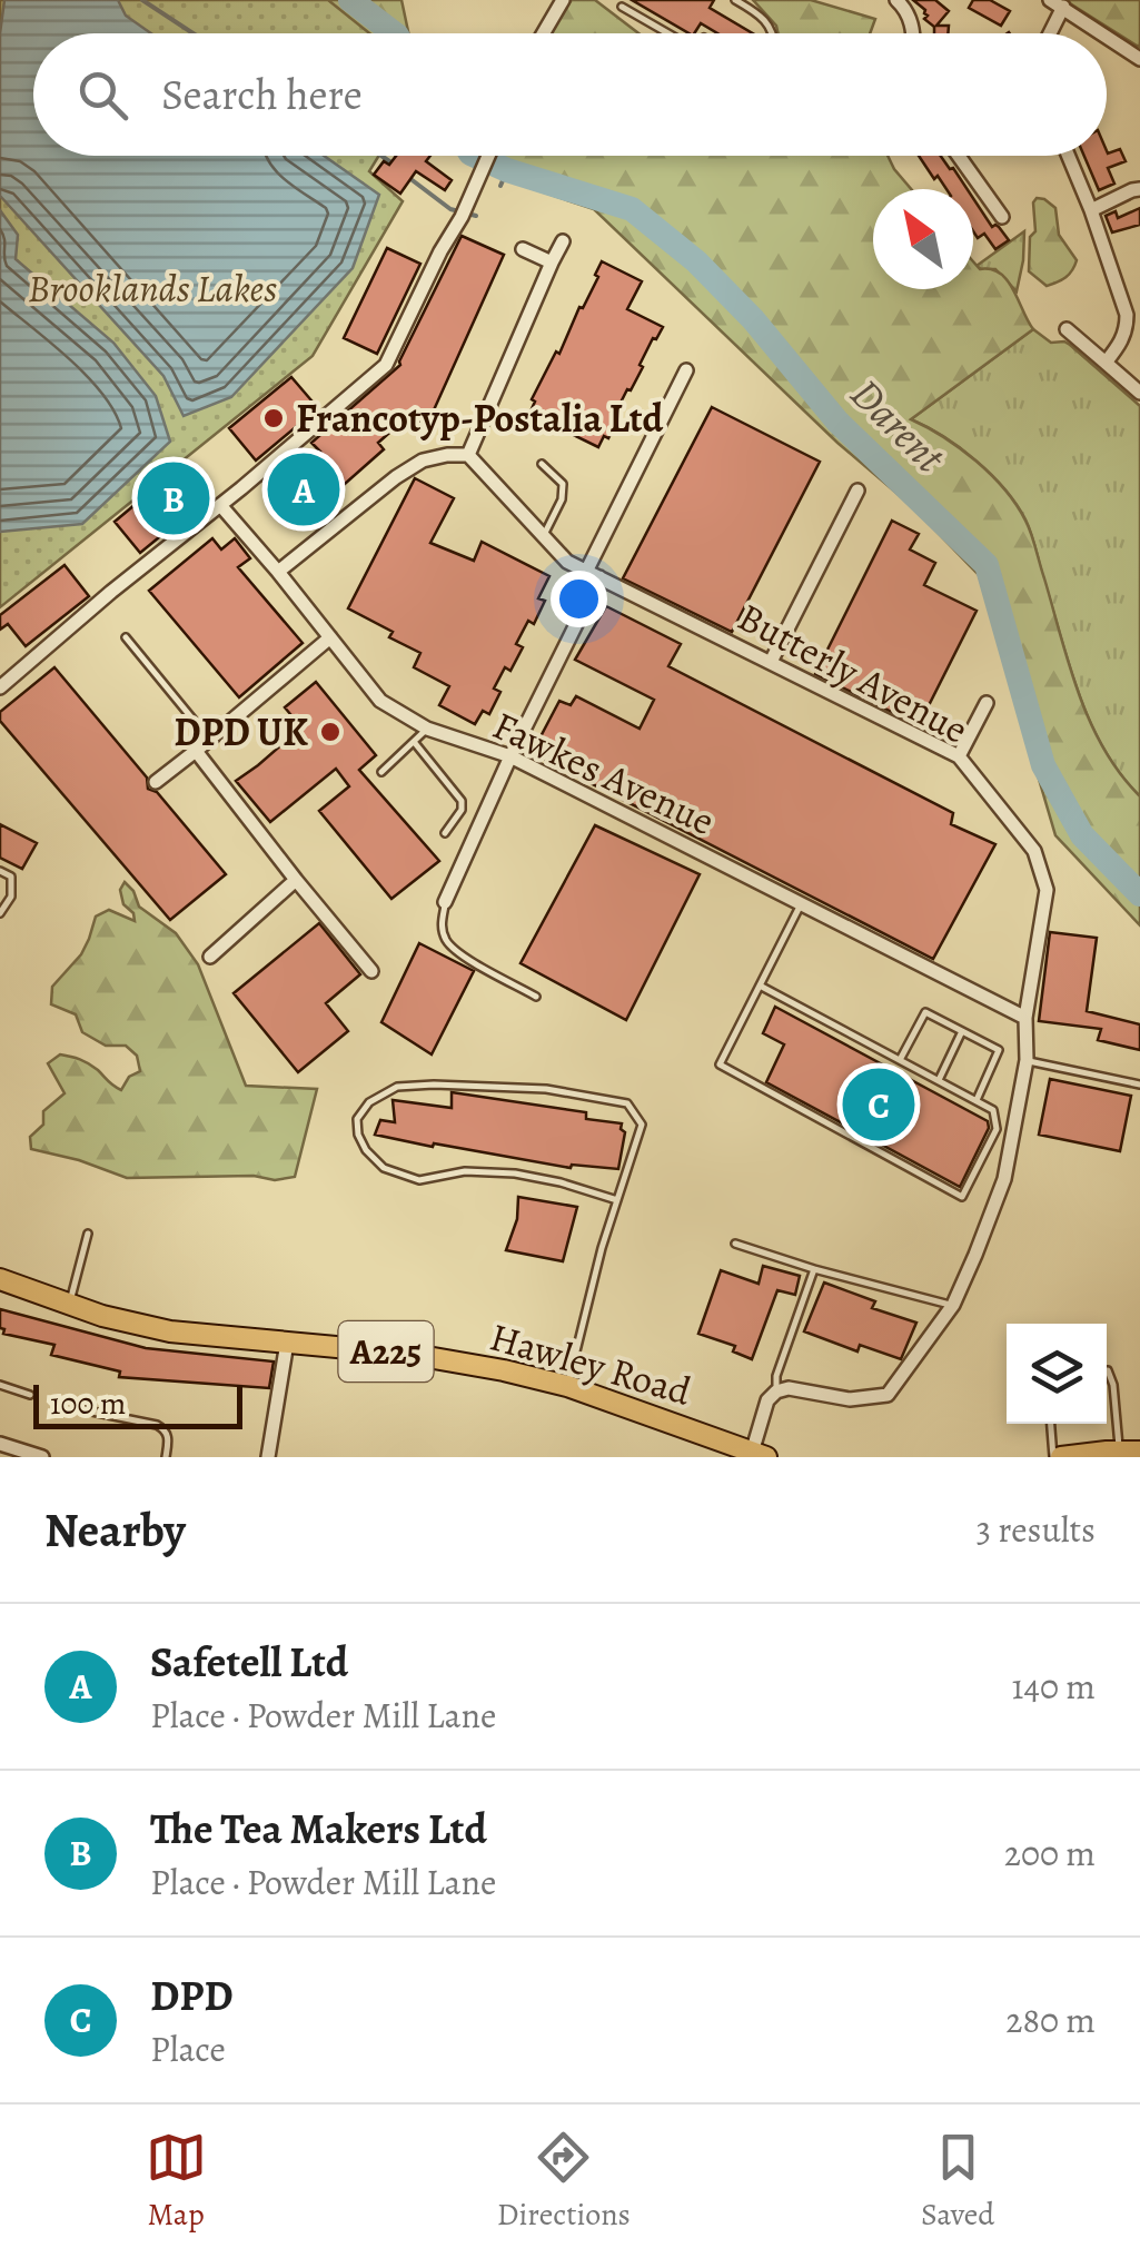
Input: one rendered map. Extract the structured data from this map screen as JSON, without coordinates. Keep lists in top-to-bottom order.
{
  "streets": {
    "main road": ["A225", "Hawley Road"],
    "street": ["Butterly Avenue", "Fawkes Avenue"]
  },
  "crossings": [
    ["Butterly Avenue", "Fawkes Avenue"]
  ],
  "water": ["Darent"],
  "parks": ["Brooklands Lakes"],
  "places": ["Francotyp-Postalia Ltd", "DPD UK"],
  "scale_bar": "100 m",
  "north": "top left",
  "page": {
    "search": "Search here",
    "pins": ["A", "B", "C"],
    "scale": "100 m",
    "heading": ["Nearby", "3 results"],
    "list": [
      {
        "mark": "A",
        "name": "Safetell Ltd",
        "note": "Place · Powder Mill Lane",
        "value": "140 m"
      },
      {
        "mark": "B",
        "name": "The Tea Makers Ltd",
        "note": "Place · Powder Mill Lane",
        "value": "200 m"
      },
      {
        "mark": "C",
        "name": "DPD",
        "note": "Place",
        "value": "280 m"
      }
    ],
    "nav": ["Map", "Directions", "Saved"]
  }
}
